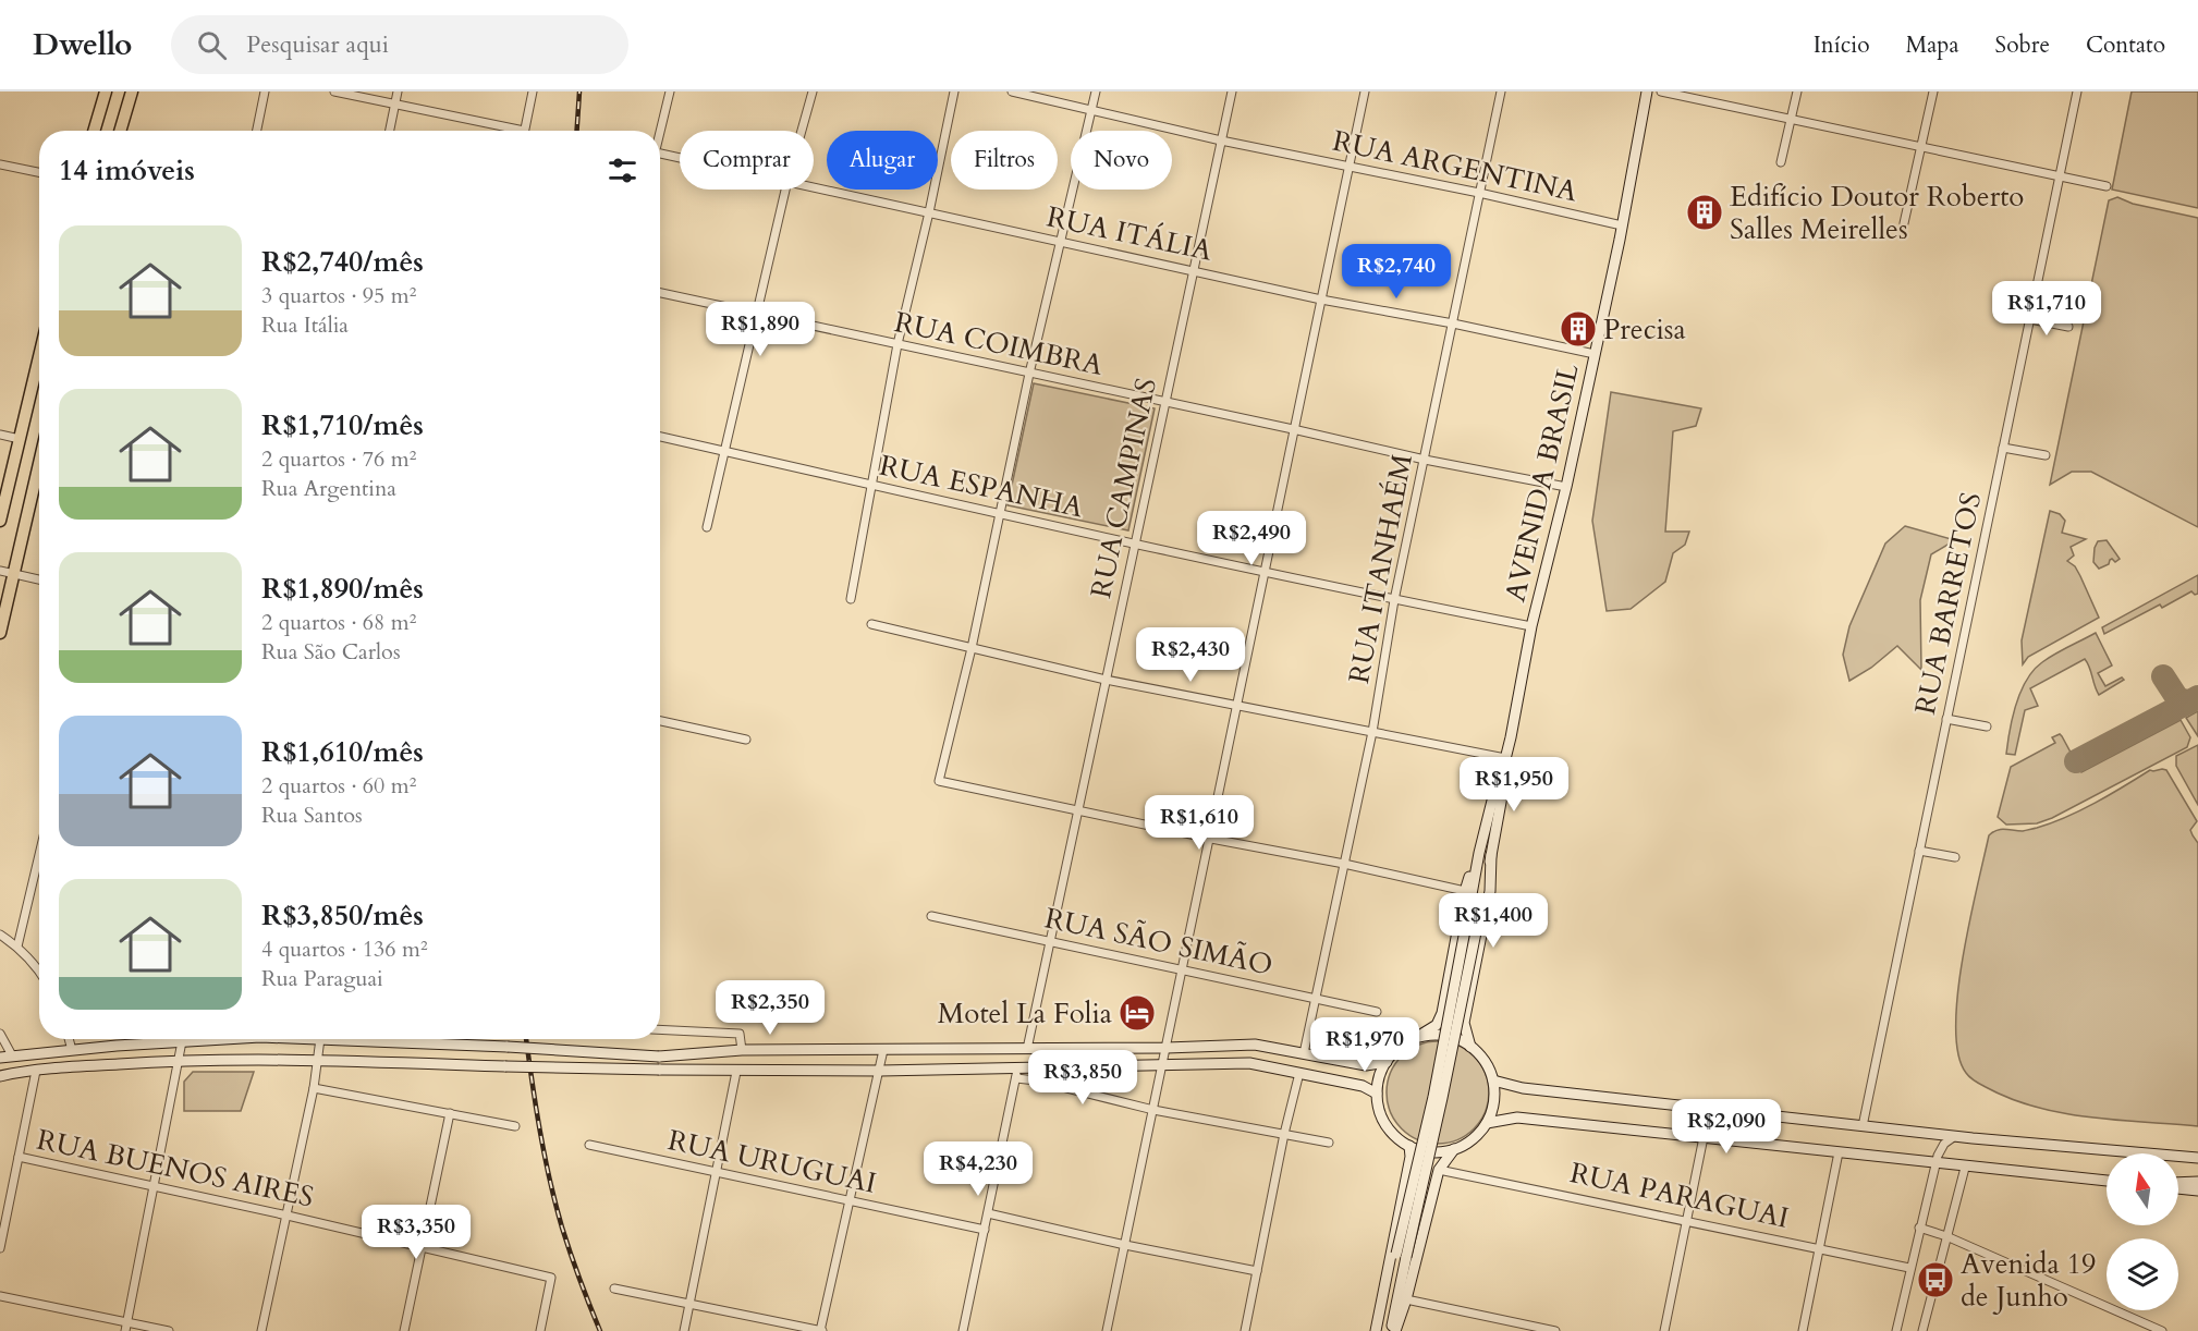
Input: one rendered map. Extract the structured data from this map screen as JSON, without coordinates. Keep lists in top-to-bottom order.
{
  "streets": {
    "main road": ["AVENIDA BRASIL"],
    "street": [
      "RUA ARGENTINA",
      "RUA ITÁLIA",
      "RUA COIMBRA",
      "RUA ESPANHA",
      "RUA CAMPINAS",
      "RUA ITANHAÉM",
      "RUA BARRETOS",
      "RUA SÃO SIMÃO",
      "RUA URUGUAI",
      "RUA BUENOS AIRES",
      "RUA PARAGUAI"
    ]
  },
  "crossings": [
    ["RUA ARGENTINA", "AVENIDA BRASIL"],
    ["RUA ARGENTINA", "RUA CAMPINAS"],
    ["RUA ARGENTINA", "RUA ITANHAÉM"],
    ["RUA ITÁLIA", "AVENIDA BRASIL"],
    ["RUA ITÁLIA", "RUA CAMPINAS"],
    ["RUA ITÁLIA", "RUA ITANHAÉM"],
    ["RUA COIMBRA", "AVENIDA BRASIL"],
    ["RUA COIMBRA", "RUA CAMPINAS"],
    ["RUA COIMBRA", "RUA ITANHAÉM"],
    ["AVENIDA BRASIL", "RUA ESPANHA"],
    ["AVENIDA BRASIL", "RUA PARAGUAI"],
    ["RUA ESPANHA", "RUA CAMPINAS"],
    ["RUA ESPANHA", "RUA ITANHAÉM"],
    ["RUA CAMPINAS", "RUA SÃO SIMÃO"],
    ["RUA ITANHAÉM", "RUA SÃO SIMÃO"]
  ],
  "places": {
    "building": ["Edifício Doutor Roberto Salles Meirelles", "Precisa"],
    "hotel": ["Motel La Folia"],
    "bus stop": ["Avenida 19 de Junho"]
  },
  "north": "top",
  "page": {
    "header": "Dwello",
    "search": "Pesquisar aqui",
    "nav": [
      "Início",
      "Mapa",
      "Sobre",
      "Contato"
    ],
    "chip": [
      "Comprar",
      "Alugar",
      "Filtros",
      "Novo"
    ],
    "heading": "14 imóveis",
    "list": [
      {
        "name": "R$2,740/mês",
        "note": "3 quartos · 95 m² · Rua Itália"
      },
      {
        "name": "R$1,710/mês",
        "note": "2 quartos · 76 m² · Rua Argentina"
      },
      {
        "name": "R$1,890/mês",
        "note": "2 quartos · 68 m² · Rua São Carlos"
      },
      {
        "name": "R$1,610/mês",
        "note": "2 quartos · 60 m² · Rua Santos"
      },
      {
        "name": "R$3,850/mês",
        "note": "4 quartos · 136 m² · Rua Paraguai"
      }
    ],
    "price": [
      "R$2,740",
      "R$1,710",
      "R$1,890",
      "R$2,490",
      "R$2,430",
      "R$1,950",
      "R$1,610",
      "R$1,400",
      "R$2,350",
      "R$1,970",
      "R$3,850",
      "R$2,090",
      "R$4,230",
      "R$3,350"
    ]
  }
}
